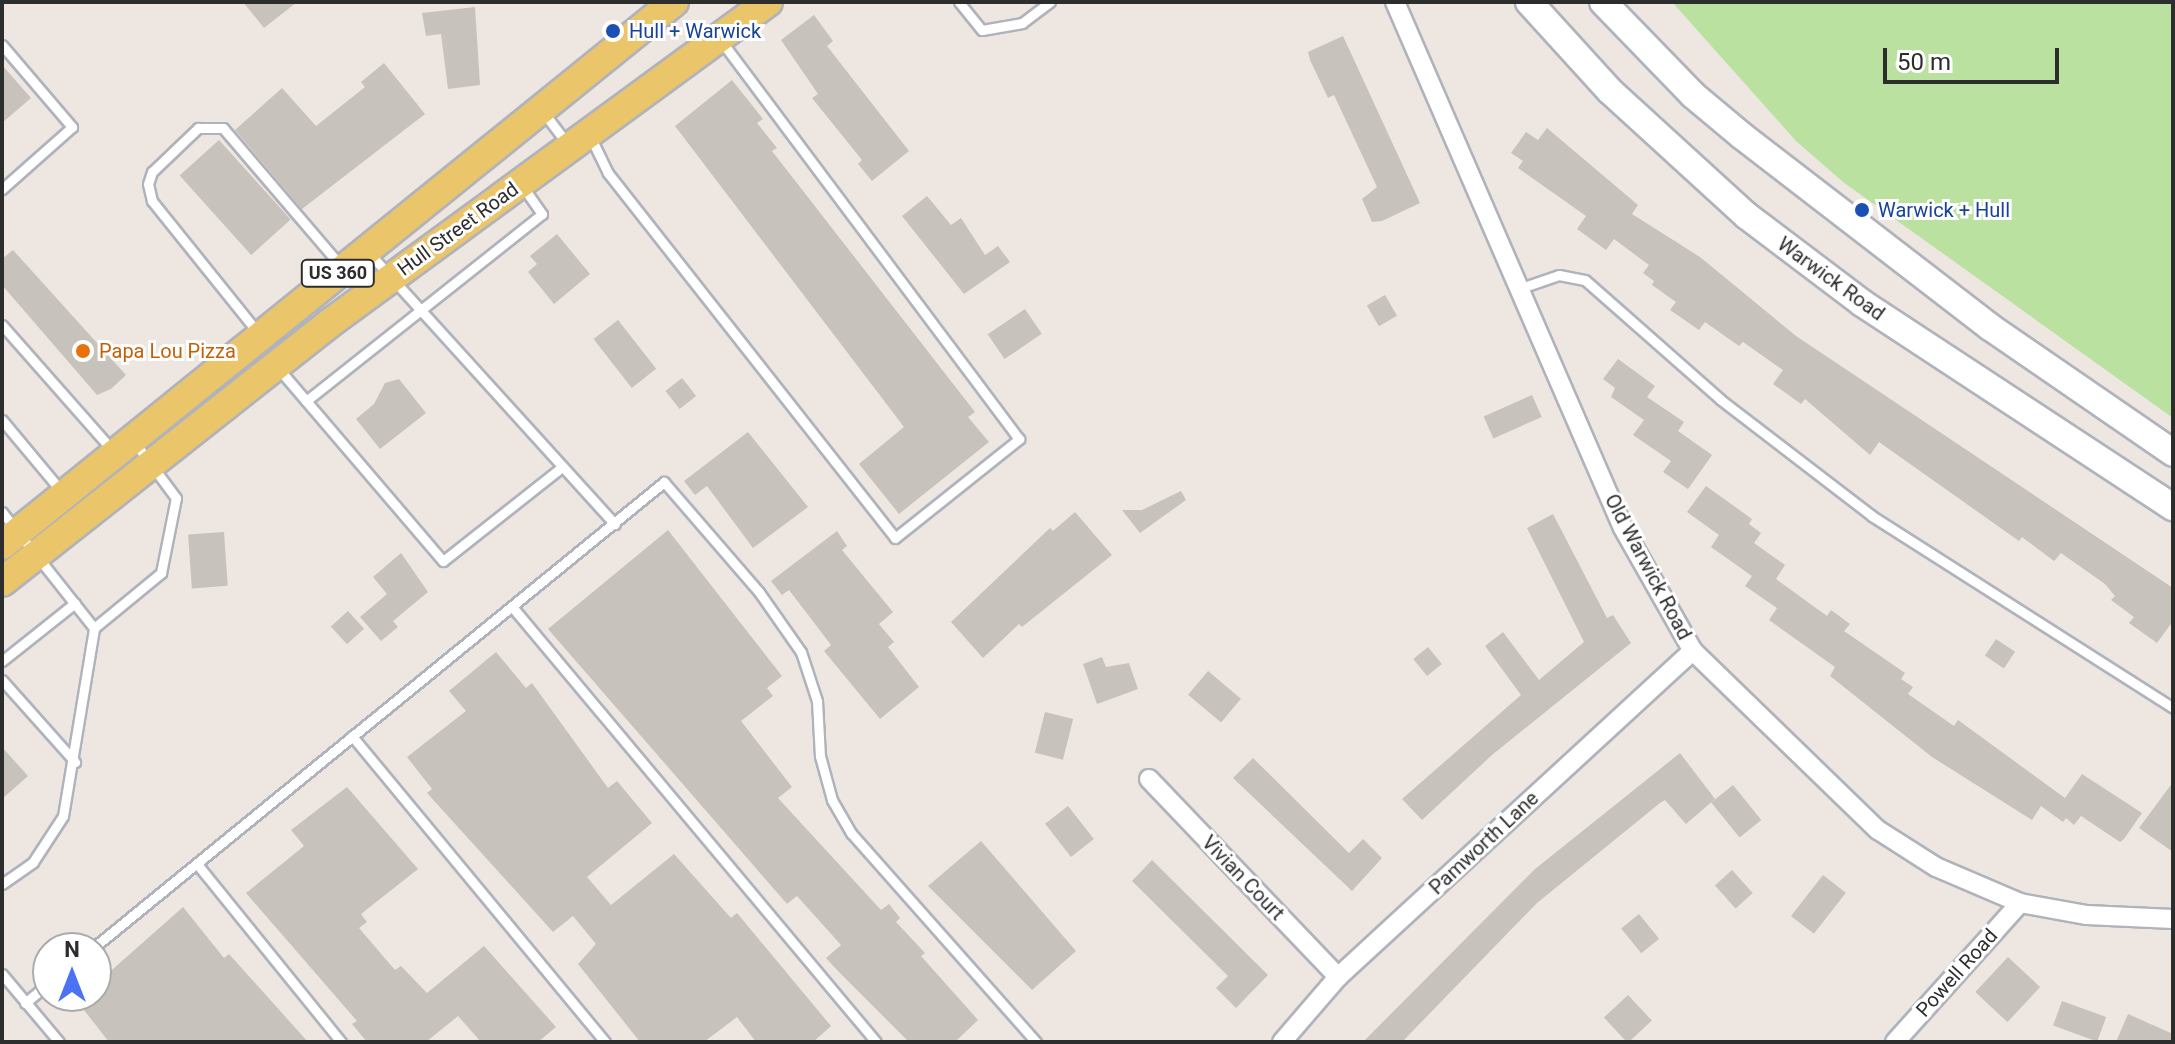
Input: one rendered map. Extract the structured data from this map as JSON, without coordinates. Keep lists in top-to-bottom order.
{
  "streets": {
    "main road": ["Hull Street Road", "US 360", "Warwick Road"],
    "street": [
      "Old Warwick Road",
      "Pamworth Lane",
      "Vivian Court",
      "Powell Road"
    ]
  },
  "crossings": [
    ["Old Warwick Road", "Pamworth Lane"],
    ["Old Warwick Road", "Powell Road"],
    ["Pamworth Lane", "Vivian Court"]
  ],
  "places": ["Hull + Warwick", "Warwick + Hull", "Papa Lou Pizza"],
  "scale_bar": "50 m",
  "north": "top"
}
